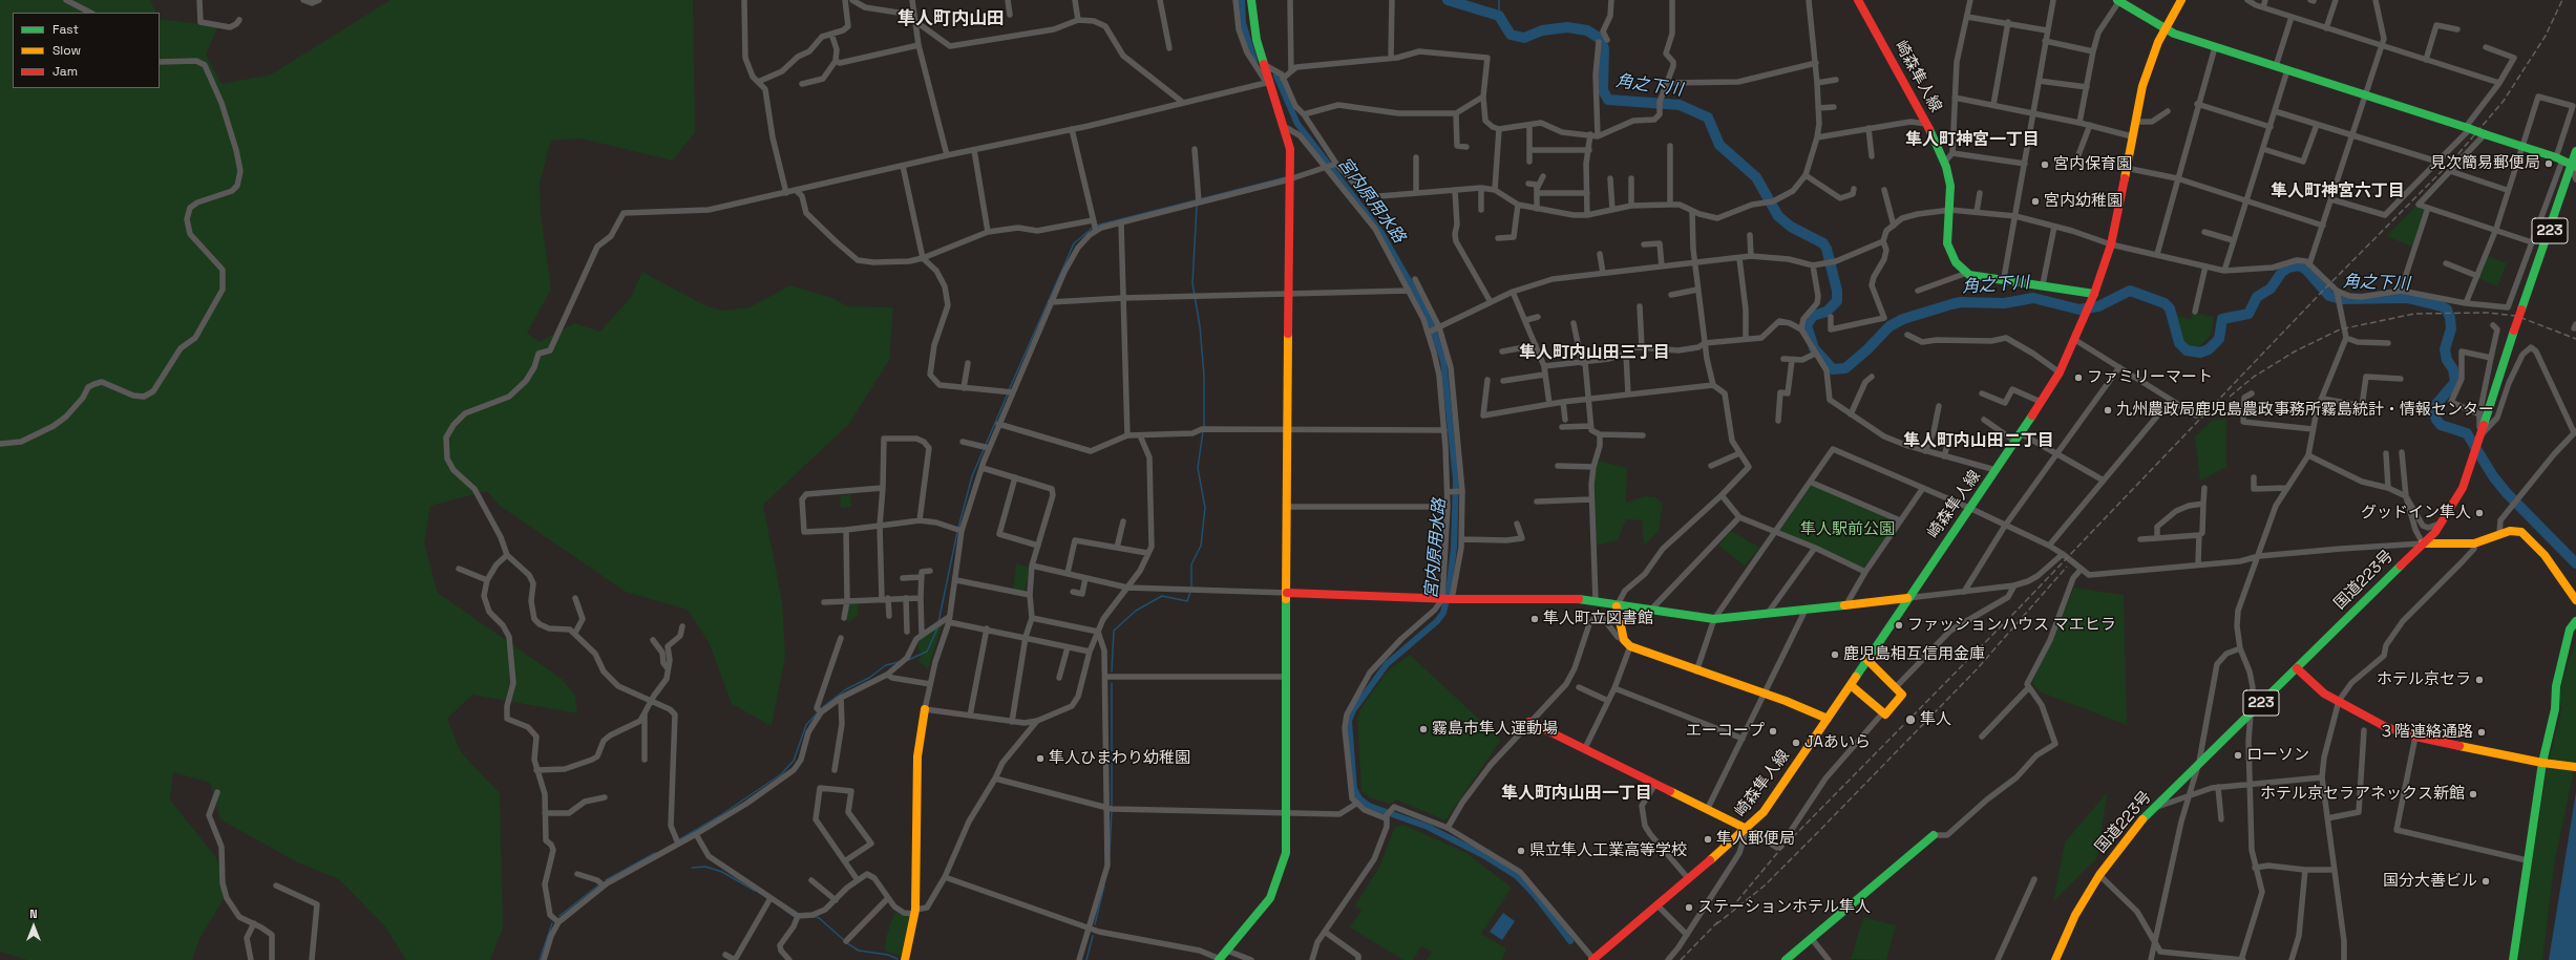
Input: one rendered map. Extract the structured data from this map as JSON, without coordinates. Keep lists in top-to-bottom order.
{
  "streets": {
    "main road": ["崎森隼人線", "223", "国道223号"]
  },
  "districts": [
    "隼人町内山田",
    "隼人町神宮一丁目",
    "隼人町神宮六丁目",
    "隼人町内山田三丁目",
    "隼人町内山田二丁目",
    "隼人町内山田一丁目"
  ],
  "water": ["角之下川", "宮内原用水路"],
  "parks": ["隼人駅前公園"],
  "places": [
    "見次簡易郵便局",
    "宮内保育園",
    "宮内幼稚園",
    "ファミリーマート",
    "九州農政局鹿児島農政事務所霧島統計・情報センター",
    "グッドイン隼人",
    "隼人町立図書館",
    "ファッションハウス マエヒラ",
    "鹿児島相互信用金庫",
    "ホテル京セラ",
    "隼人",
    "霧島市隼人運動場",
    "エーコープ",
    "３階連絡通路",
    "JAあいら",
    "ローソン",
    "隼人ひまわり幼稚園",
    "ホテル京セラアネックス新館",
    "隼人郵便局",
    "県立隼人工業高等学校",
    "国分大善ビル",
    "ステーションホテル隼人"
  ],
  "legend": ["Fast", "Slow", "Jam"],
  "north": "top"
}
